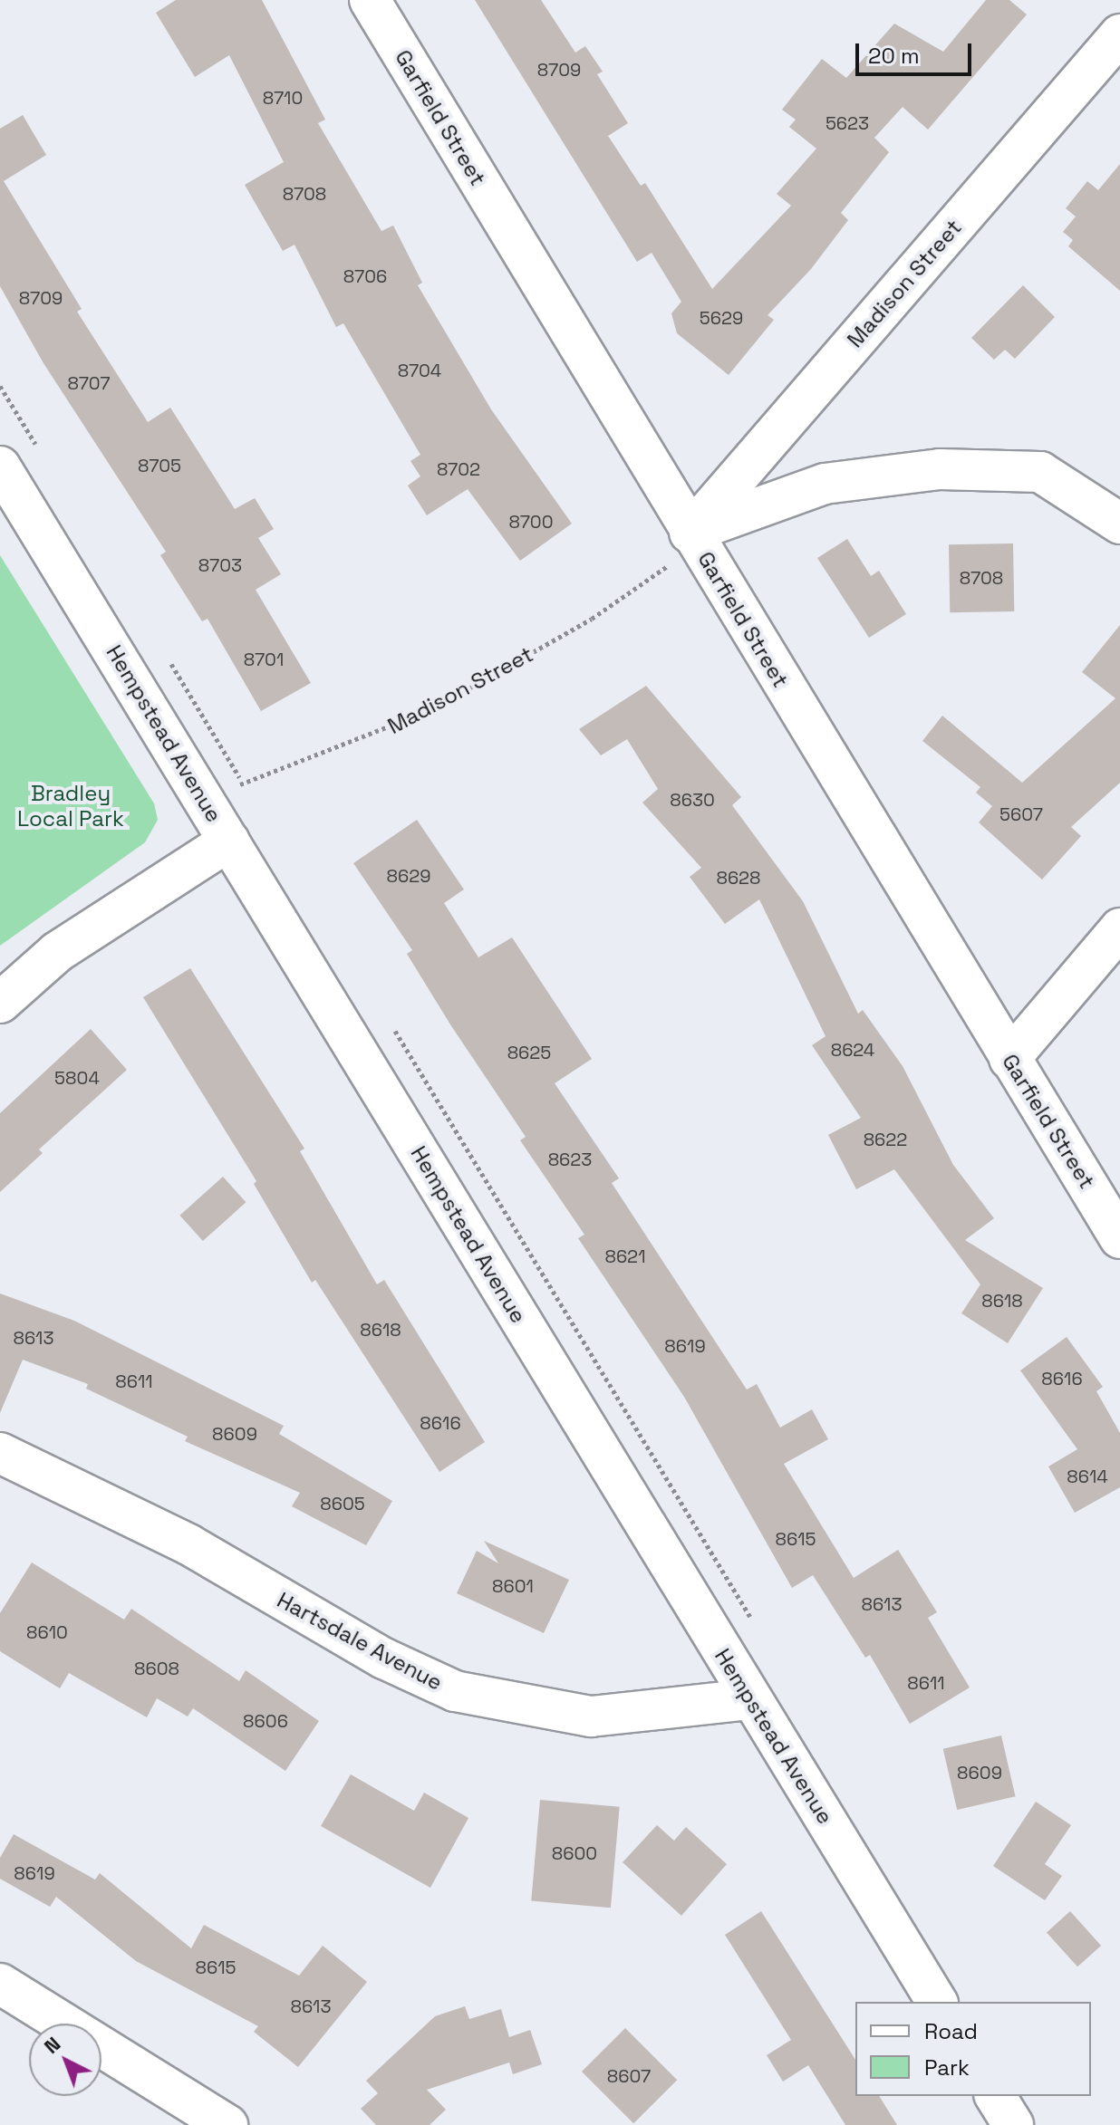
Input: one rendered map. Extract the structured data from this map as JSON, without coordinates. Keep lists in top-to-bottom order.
{
  "streets": {
    "street": [
      "Garfield Street",
      "Madison Street",
      "Hempstead Avenue",
      "Hartsdale Avenue"
    ]
  },
  "crossings": [
    ["Garfield Street", "Madison Street"],
    ["Madison Street", "Hempstead Avenue"],
    ["Hempstead Avenue", "Hartsdale Avenue"]
  ],
  "parks": ["Bradley Local Park"],
  "house_numbers": [
    "8709",
    "8710",
    "5623",
    "8708",
    "8706",
    "8709",
    "5629",
    "8704",
    "8707",
    "8705",
    "8702",
    "8700",
    "8703",
    "8708",
    "8701",
    "8630",
    "5607",
    "8629",
    "8628",
    "8624",
    "8625",
    "5804",
    "8622",
    "8623",
    "8621",
    "8618",
    "8618",
    "8613",
    "8619",
    "8616",
    "8611",
    "8616",
    "8609",
    "8614",
    "8605",
    "8615",
    "8601",
    "8613",
    "8610",
    "8608",
    "8611",
    "8606",
    "8609",
    "8600",
    "8619",
    "8615",
    "8613",
    "8607"
  ],
  "legend": ["Road", "Park"],
  "scale_bar": "20 m",
  "north": "top left"
}
